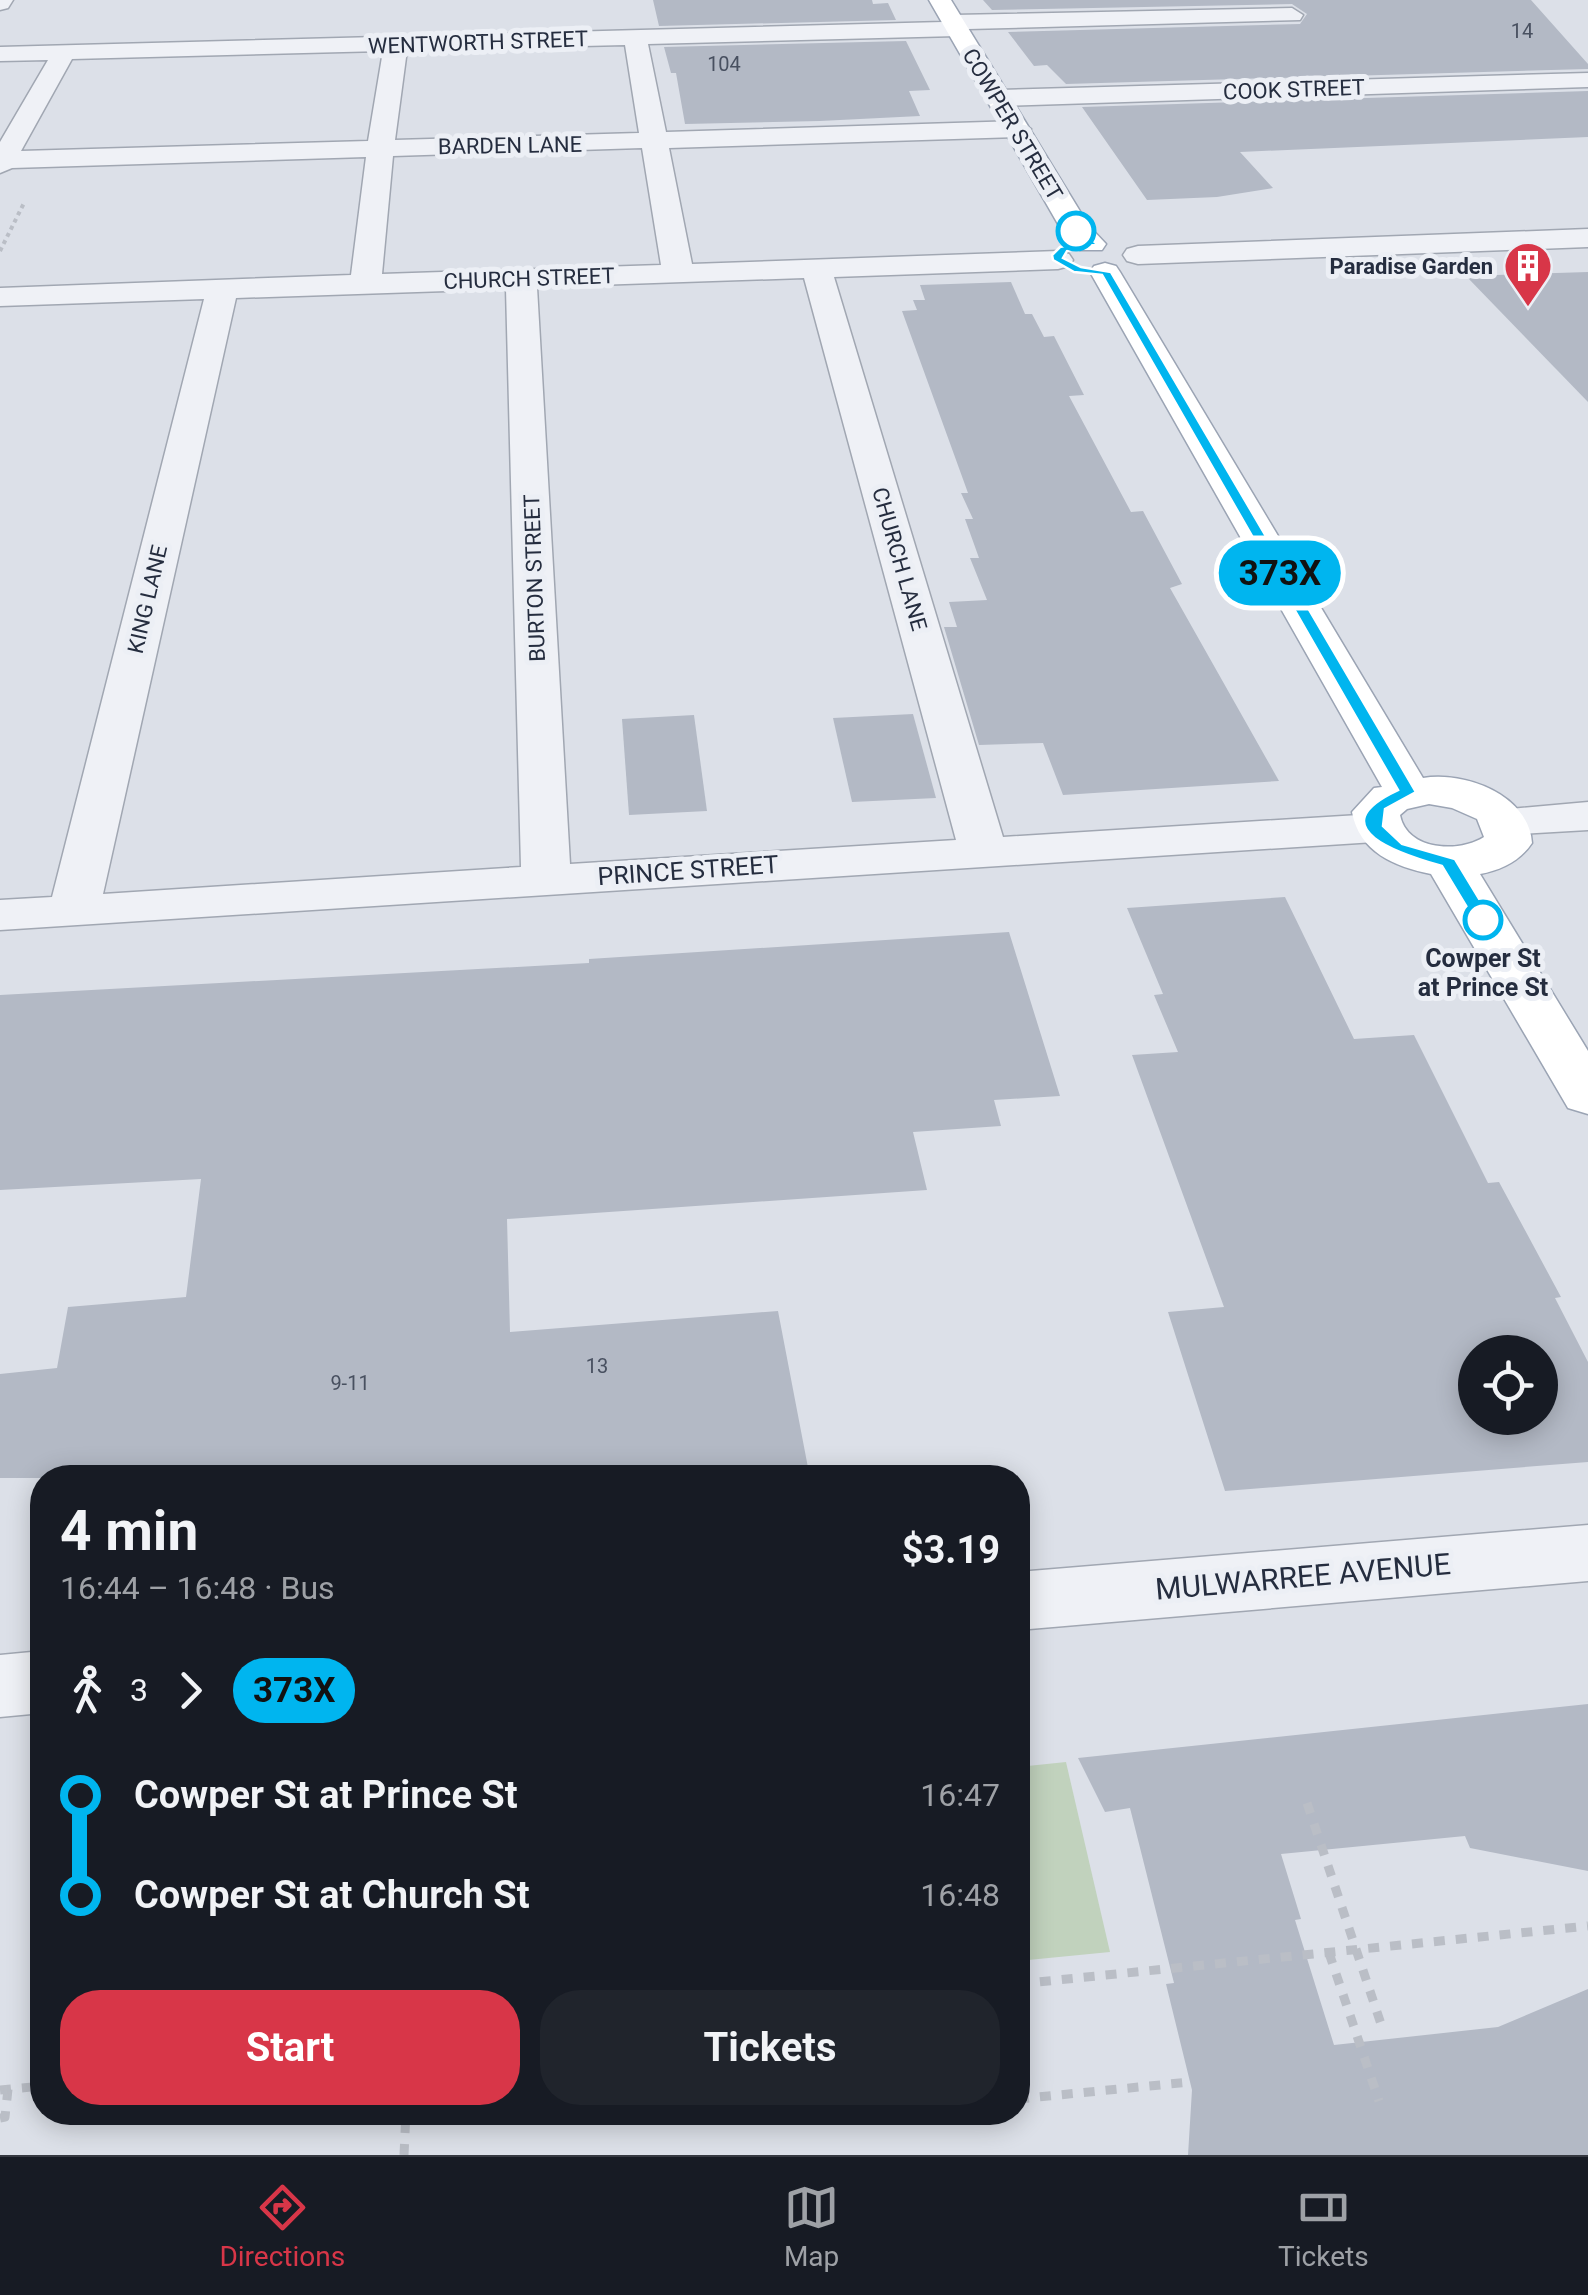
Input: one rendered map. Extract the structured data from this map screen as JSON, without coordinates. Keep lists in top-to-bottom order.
{
  "streets": {
    "main road": ["COWPER STREET"],
    "street": [
      "WENTWORTH STREET",
      "COOK STREET",
      "BARDEN LANE",
      "CHURCH STREET",
      "CHURCH LANE",
      "BURTON STREET",
      "KING LANE",
      "PRINCE STREET",
      "MULWARREE AVENUE"
    ]
  },
  "crossings": [
    ["WENTWORTH STREET", "COWPER STREET"],
    ["COOK STREET", "COWPER STREET"],
    ["COWPER STREET", "BARDEN LANE"],
    ["CHURCH STREET", "CHURCH LANE"],
    ["CHURCH STREET", "BURTON STREET"],
    ["CHURCH STREET", "KING LANE"],
    ["CHURCH LANE", "PRINCE STREET"],
    ["BURTON STREET", "PRINCE STREET"],
    ["KING LANE", "PRINCE STREET"]
  ],
  "places": {
    "building": ["Paradise Garden"],
    "other": ["Cowper St at Prince St"]
  },
  "lines": ["bus line 373X"],
  "house_numbers": [
    "14",
    "104",
    "13",
    "9-11"
  ],
  "page": {
    "on_map": "373X",
    "heading": ["4 min", "16:44 – 16:48 · Bus", "$3.19"],
    "legs": ["3", "373X"],
    "list": [
      {
        "name": "Cowper St at Prince St",
        "value": "16:47"
      },
      {
        "name": "Cowper St at Church St",
        "value": "16:48"
      }
    ],
    "buttons": ["Start", "Tickets"],
    "tabs": ["Directions", "Map", "Tickets"]
  }
}
